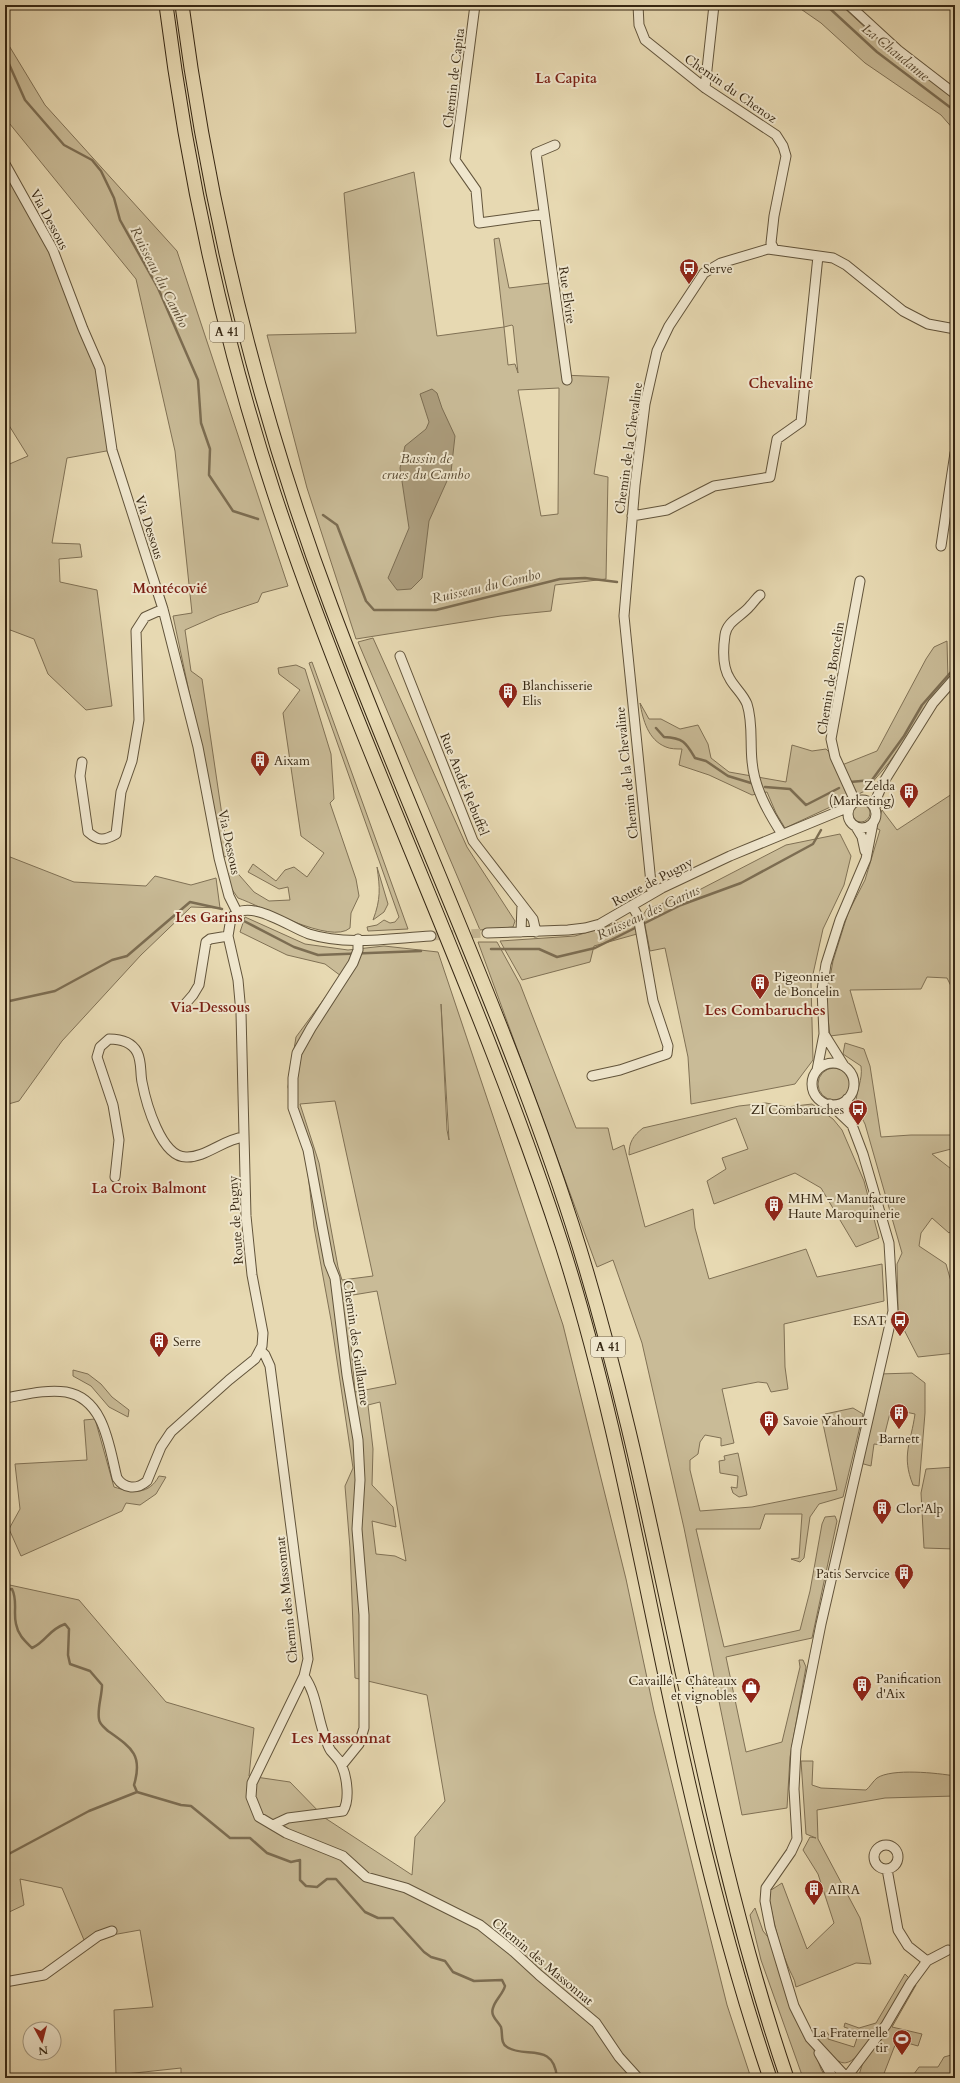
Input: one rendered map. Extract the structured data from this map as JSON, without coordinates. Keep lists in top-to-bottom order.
{
  "streets": {
    "highway": ["A 41"],
    "street": [
      "Chemin de Capita",
      "Chemin du Chenoz",
      "Via Dessous",
      "Rue Elvire",
      "Chemin de la Chevaline",
      "Chemin de Boncelin",
      "Rue André Rebuffel",
      "Route de Pugny",
      "Chemin des Guillaume",
      "Chemin des Massonnat"
    ]
  },
  "crossings": [
    ["Chemin de Capita", "Rue Elvire"],
    ["Chemin du Chenoz", "Chemin de la Chevaline"],
    ["Via Dessous", "Route de Pugny"],
    ["Chemin de la Chevaline", "Route de Pugny"],
    ["Chemin de Boncelin", "Route de Pugny"],
    ["Rue André Rebuffel", "Route de Pugny"],
    ["Route de Pugny", "Chemin des Massonnat"]
  ],
  "districts": [
    "La Capita",
    "Chevaline",
    "Montécovié",
    "Les Garins",
    "Via-Dessous",
    "Les Combaruches",
    "La Croix Balmont",
    "Les Massonnat"
  ],
  "water": [
    "La Chaudanne",
    "Ruisseau du Cambo",
    "Bassin de crues du Cambo",
    "Ruisseau du Combo",
    "Ruisseau des Garins"
  ],
  "places": {
    "bus stop": ["Serve", "ZI Combaruches", "ESAT"],
    "building": [
      "Blanchisserie Elis",
      "Aixam",
      "Zelda (Marketing)",
      "Pigeonnier de Boncelin",
      "MHM - Manufacture Haute Maroquinerie",
      "Serre",
      "Barnett",
      "Savoie Yahourt",
      "Clor'Alp",
      "Patis Servcice",
      "Panification d'Aix",
      "AIRA"
    ],
    "shop": ["Cavaillé - Châteaux et vignobles"],
    "sports": ["La Fraternelle tir"]
  },
  "north": "bottom"
}
